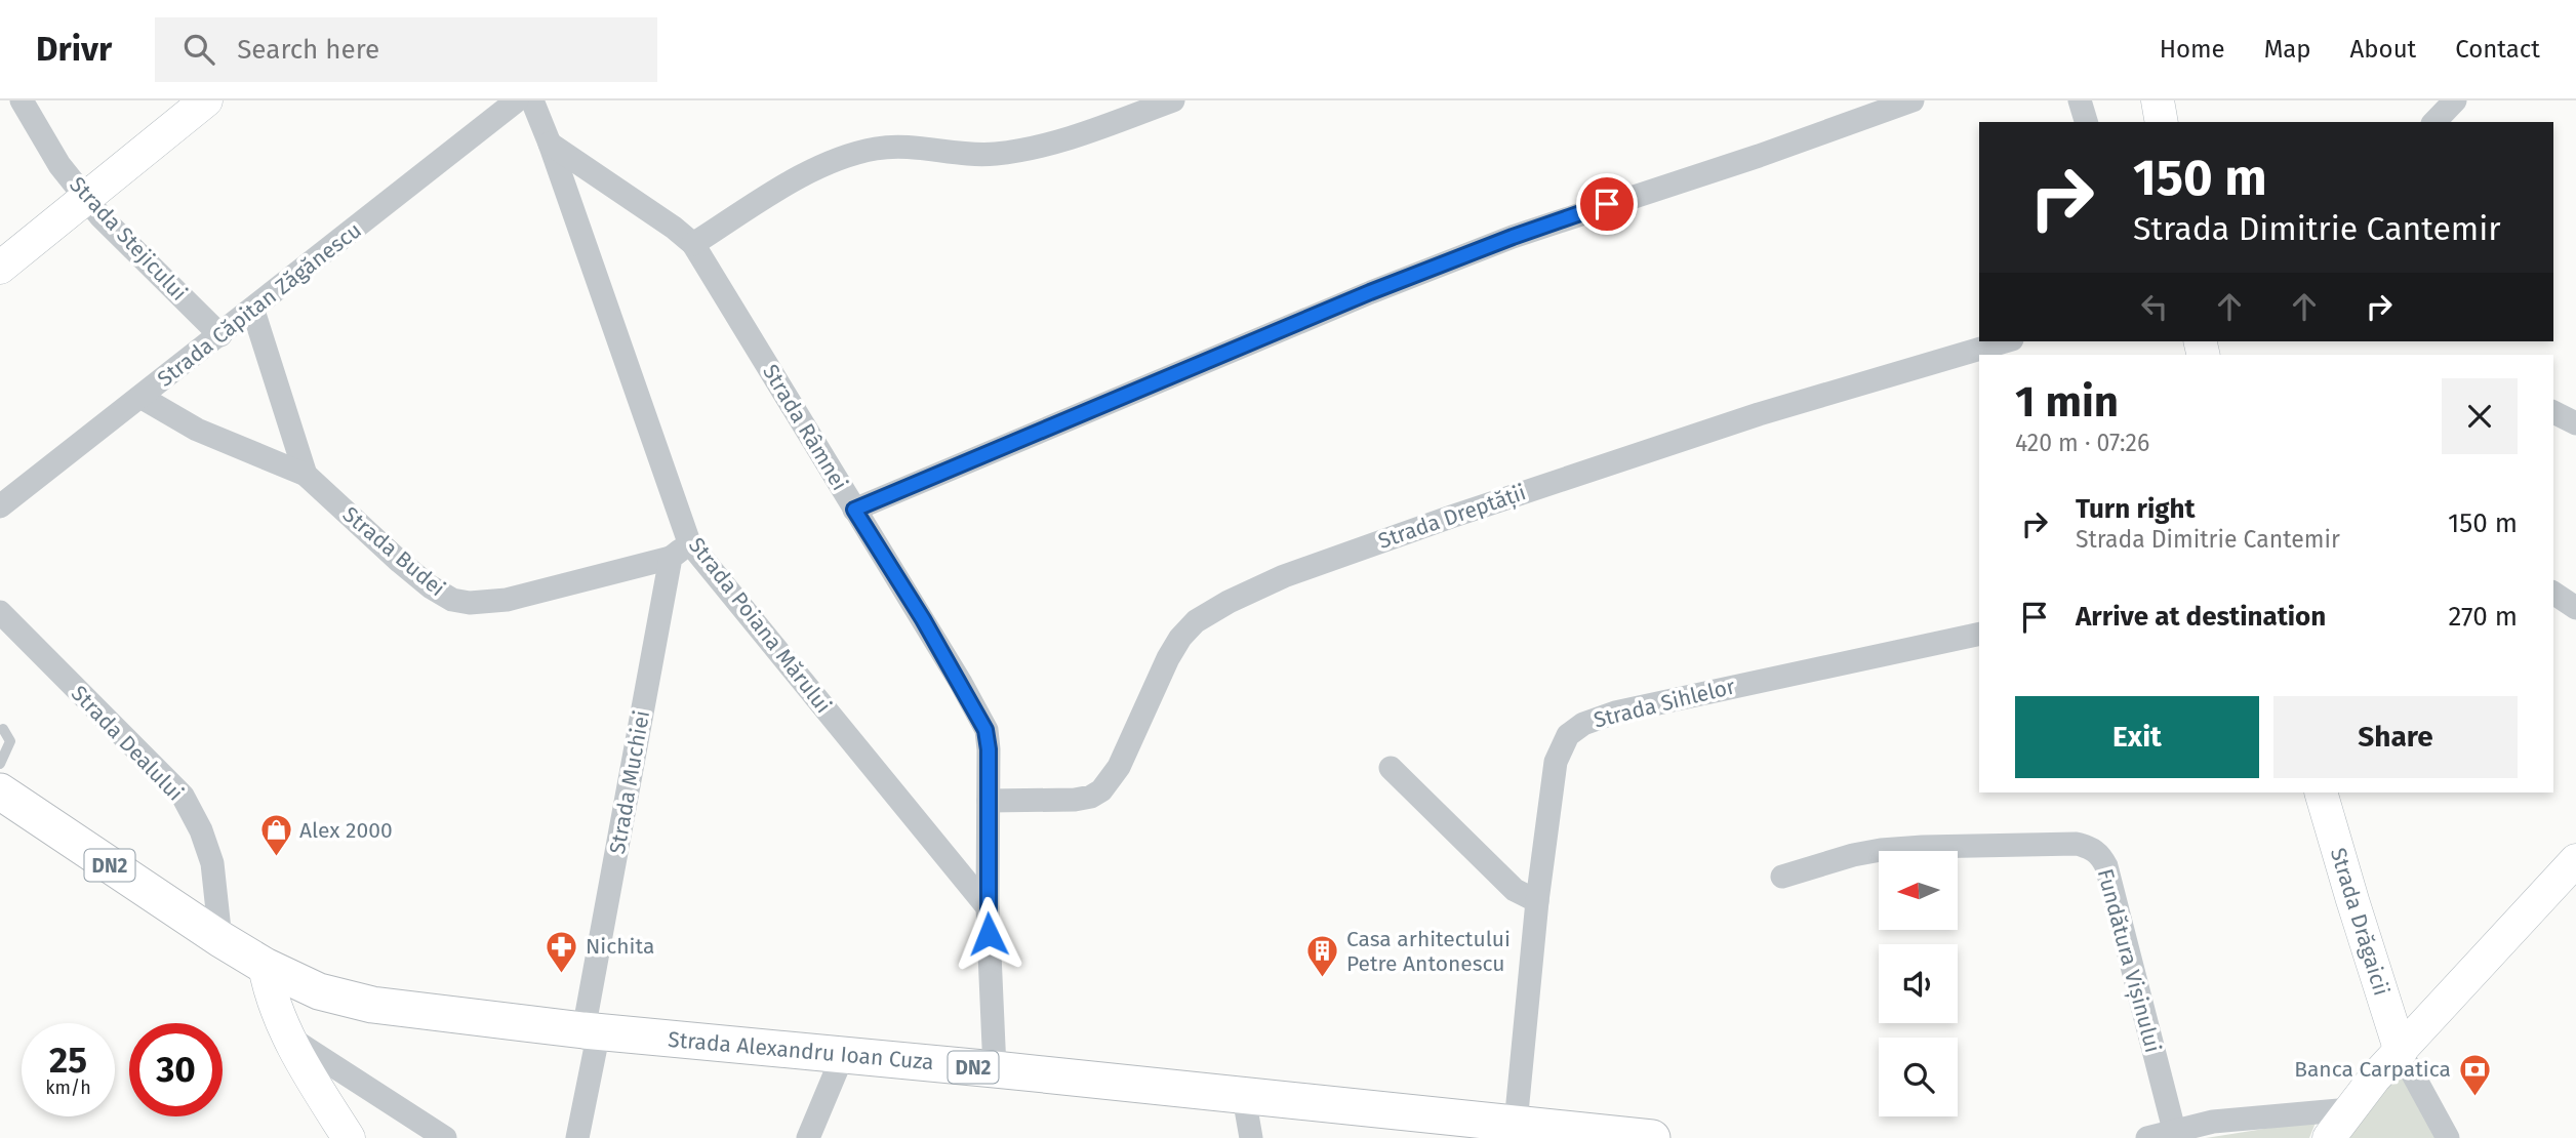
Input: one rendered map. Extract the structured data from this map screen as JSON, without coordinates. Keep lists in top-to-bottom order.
{
  "streets": {
    "main road": ["DN2", "Strada Alexandru Ioan Cuza"],
    "street": [
      "Strada Stejicului",
      "Strada Căpitan Zăgănescu",
      "Strada Râmnei",
      "Strada Dreptății",
      "Strada Budei",
      "Strada Poiana Mărului",
      "Strada Sihlelor",
      "Strada Dealului",
      "Strada Muchiei",
      "Strada Drăgaicii",
      "Fundătura Vișinului"
    ]
  },
  "crossings": [
    ["Strada Stejicului", "Strada Căpitan Zăgănescu"],
    ["Strada Căpitan Zăgănescu", "Strada Budei"],
    ["Strada Râmnei", "Strada Dreptății"],
    ["Strada Râmnei", "Strada Poiana Mărului"],
    ["Strada Râmnei", "Strada Alexandru Ioan Cuza"],
    ["Strada Budei", "Strada Muchiei"],
    ["Strada Sihlelor", "Strada Alexandru Ioan Cuza"],
    ["Strada Dealului", "DN2"],
    ["Strada Muchiei", "Strada Alexandru Ioan Cuza"],
    ["DN2", "Strada Alexandru Ioan Cuza"]
  ],
  "places": {
    "shop": ["Alex 2000"],
    "pharmacy": ["Nichita"],
    "building": ["Casa arhitectului Petre Antonescu"],
    "bank": ["Banca Carpatica"]
  },
  "north": "left",
  "page": {
    "header": "Drivr",
    "search": "Search here",
    "nav": [
      "Home",
      "Map",
      "About",
      "Contact"
    ],
    "turn": ["150 m", "Strada Dimitrie Cantemir"],
    "heading": ["1 min", "420 m · 07:26"],
    "list": [
      {
        "name": "Turn right",
        "note": "Strada Dimitrie Cantemir",
        "value": "150 m"
      },
      {
        "name": "Arrive at destination",
        "value": "270 m"
      }
    ],
    "buttons": ["Exit", "Share"],
    "speed": "25 km/h",
    "limit": "30"
  }
}
